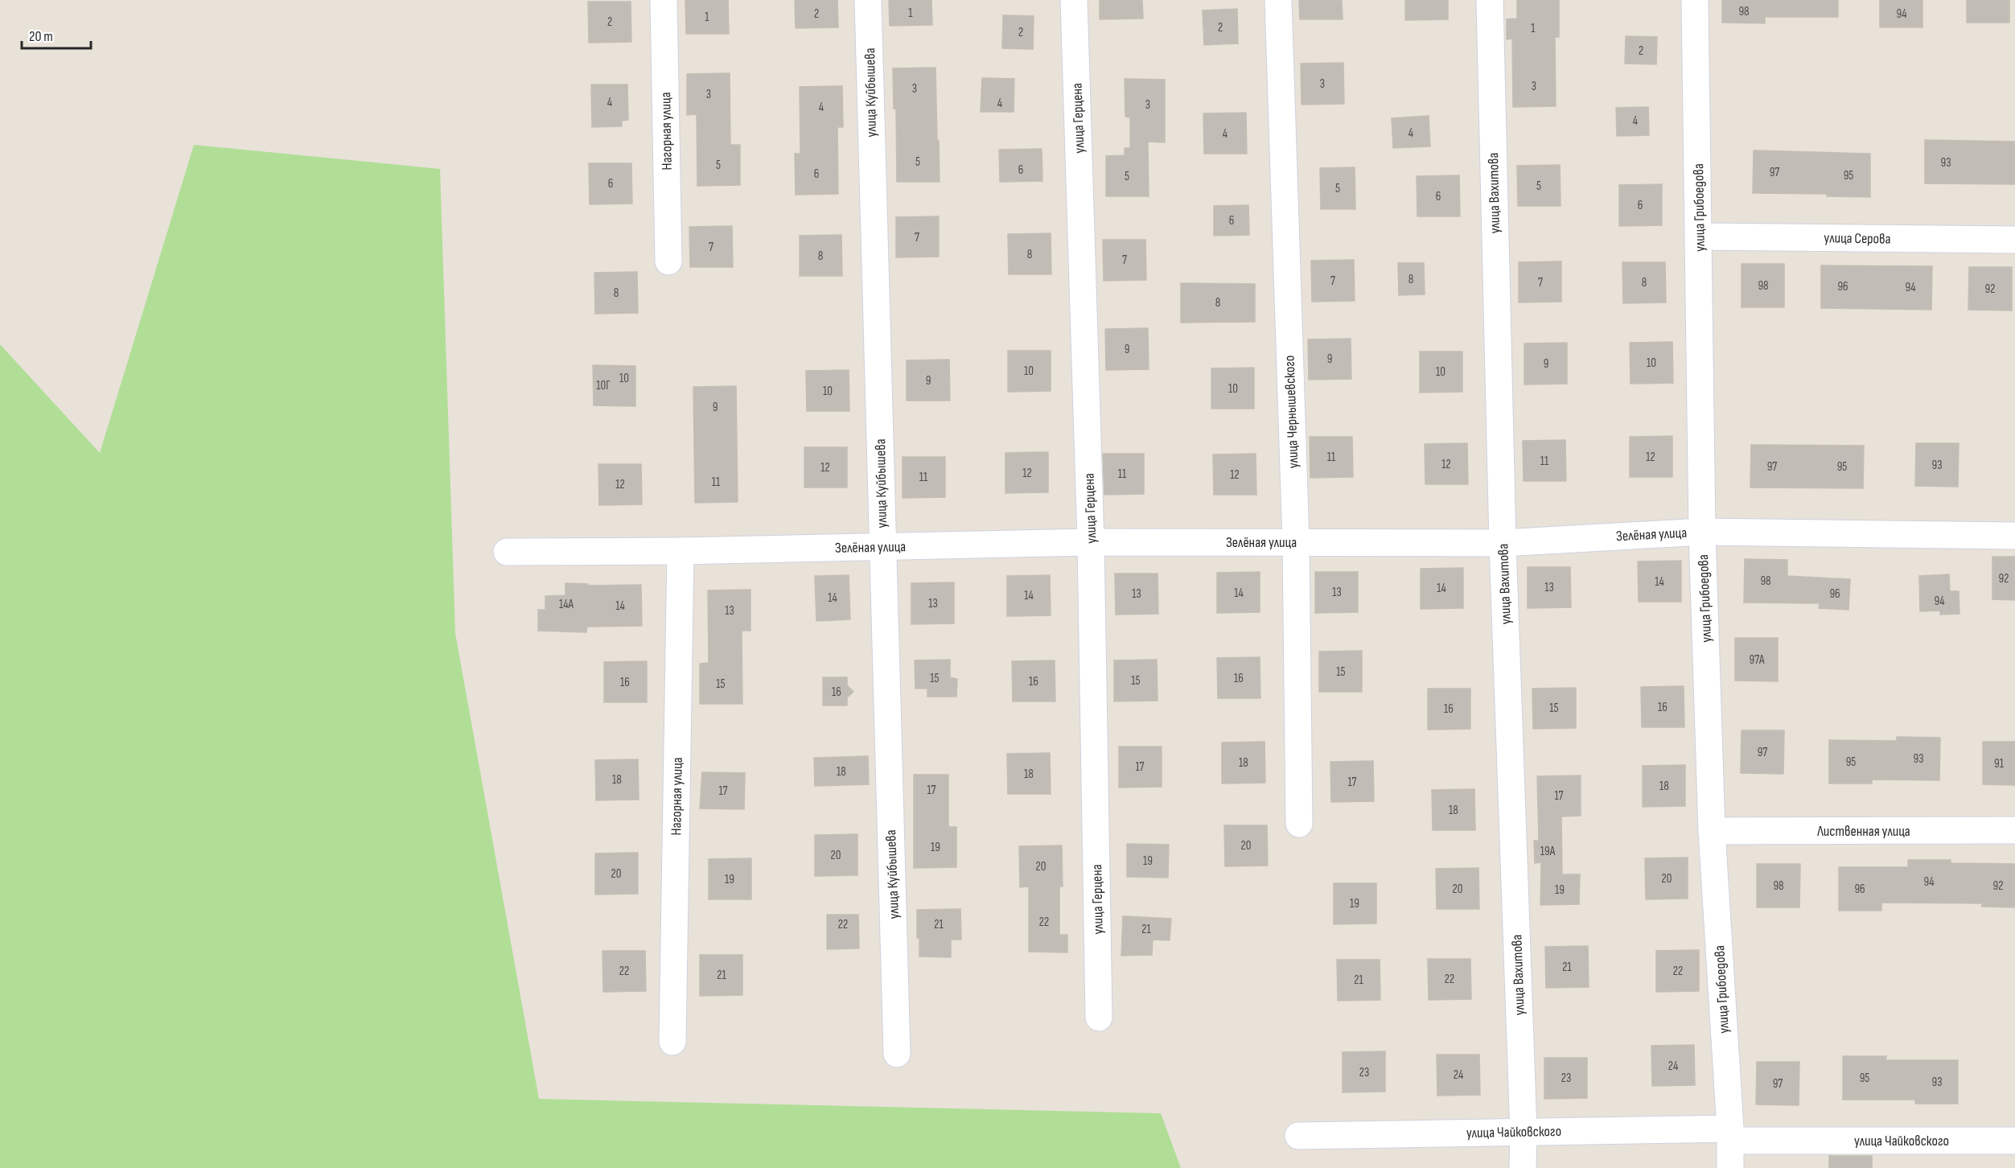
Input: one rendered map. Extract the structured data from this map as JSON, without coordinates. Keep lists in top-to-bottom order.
{
  "streets": {
    "street": [
      "улица Куйбышева",
      "улица Герцена",
      "Нагорная улица",
      "улица Вахитова",
      "улица Грибоедова",
      "улица Серова",
      "улица Чернышевского",
      "Зелёная улица",
      "Лиственная улица",
      "улица Чайковского"
    ]
  },
  "crossings": [
    ["улица Куйбышева", "Зелёная улица"],
    ["улица Герцена", "Зелёная улица"],
    ["Нагорная улица", "Зелёная улица"],
    ["улица Вахитова", "Зелёная улица"],
    ["улица Вахитова", "улица Чайковского"],
    ["улица Грибоедова", "улица Серова"],
    ["улица Грибоедова", "Зелёная улица"],
    ["улица Грибоедова", "Лиственная улица"],
    ["улица Грибоедова", "улица Чайковского"],
    ["улица Чернышевского", "Зелёная улица"]
  ],
  "house_numbers": [
    "98",
    "1",
    "2",
    "94",
    "1",
    "2",
    "2",
    "1",
    "2",
    "2",
    "3",
    "3",
    "3",
    "3",
    "4",
    "4",
    "3",
    "4",
    "4",
    "4",
    "4",
    "5",
    "93",
    "5",
    "6",
    "97",
    "6",
    "95",
    "5",
    "6",
    "5",
    "5",
    "6",
    "6",
    "6",
    "7",
    "7",
    "8",
    "8",
    "7",
    "8",
    "7",
    "7",
    "8",
    "98",
    "96",
    "94",
    "92",
    "8",
    "8",
    "9",
    "9",
    "10",
    "9",
    "10",
    "10",
    "10",
    "9",
    "10Г",
    "10",
    "10",
    "9",
    "11",
    "12",
    "11",
    "12",
    "93",
    "97",
    "95",
    "12",
    "12",
    "11",
    "12",
    "11",
    "11",
    "12",
    "92",
    "98",
    "14",
    "13",
    "14",
    "13",
    "14",
    "13",
    "96",
    "14",
    "14",
    "94",
    "13",
    "14А",
    "14",
    "13",
    "97А",
    "15",
    "15",
    "16",
    "15",
    "16",
    "16",
    "15",
    "16",
    "16",
    "15",
    "16",
    "97",
    "93",
    "95",
    "18",
    "91",
    "17",
    "18",
    "18",
    "18",
    "17",
    "18",
    "17",
    "17",
    "17",
    "18",
    "20",
    "19",
    "19А",
    "20",
    "19",
    "20",
    "20",
    "20",
    "19",
    "94",
    "98",
    "92",
    "20",
    "96",
    "19",
    "19",
    "22",
    "22",
    "21",
    "21",
    "21",
    "22",
    "22",
    "21",
    "22",
    "21",
    "24",
    "23",
    "24",
    "23",
    "95",
    "93",
    "97"
  ],
  "scale_bar": "20 m"
}
